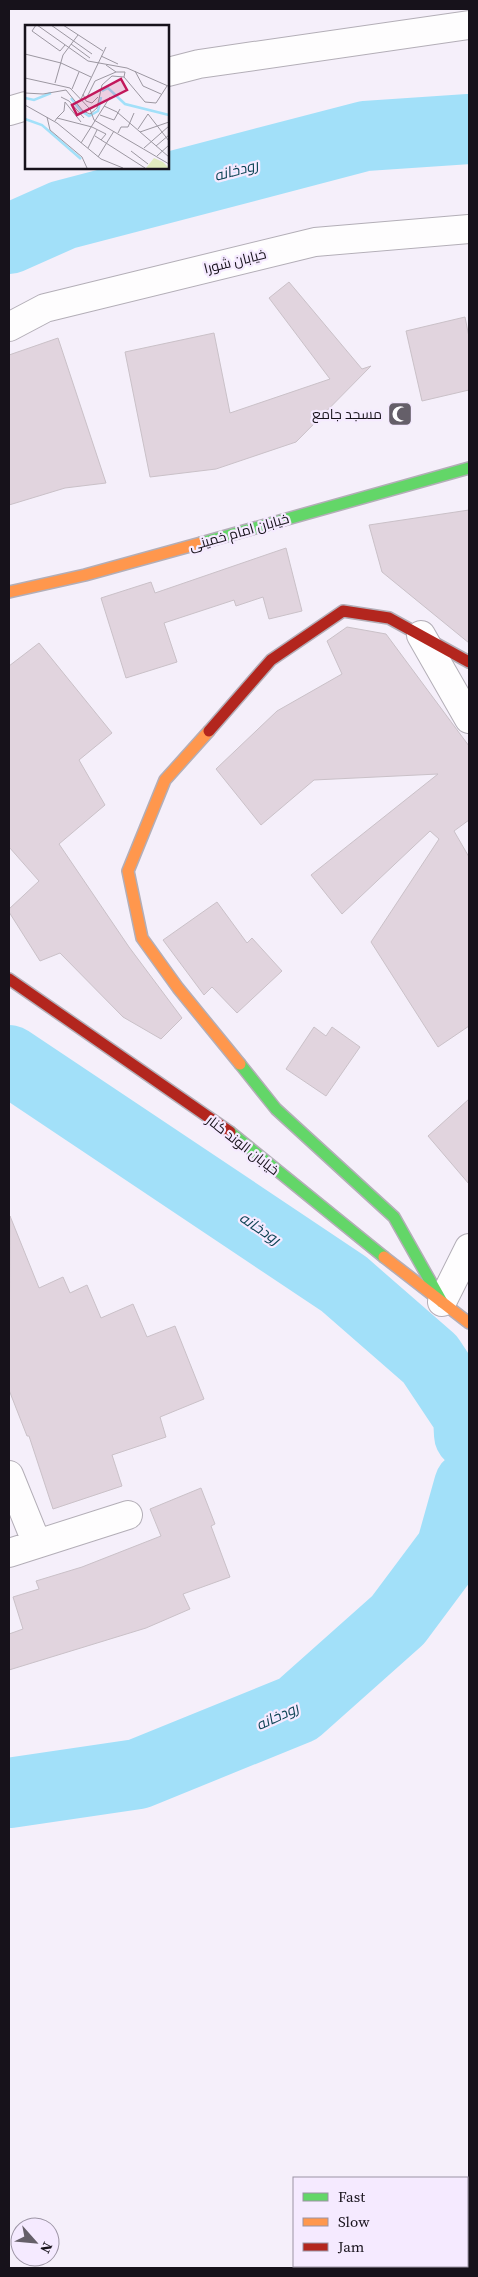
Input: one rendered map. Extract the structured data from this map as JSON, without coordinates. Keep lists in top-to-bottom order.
{
  "streets": {
    "street": ["خیابان شورا", "خیابان امام خمینی", "خیابان الوند کنار"]
  },
  "water": ["رودخانه"],
  "places": {
    "mosque": ["مسجد جامع"]
  },
  "legend": ["Fast", "Slow", "Jam"],
  "north": "bottom right"
}
